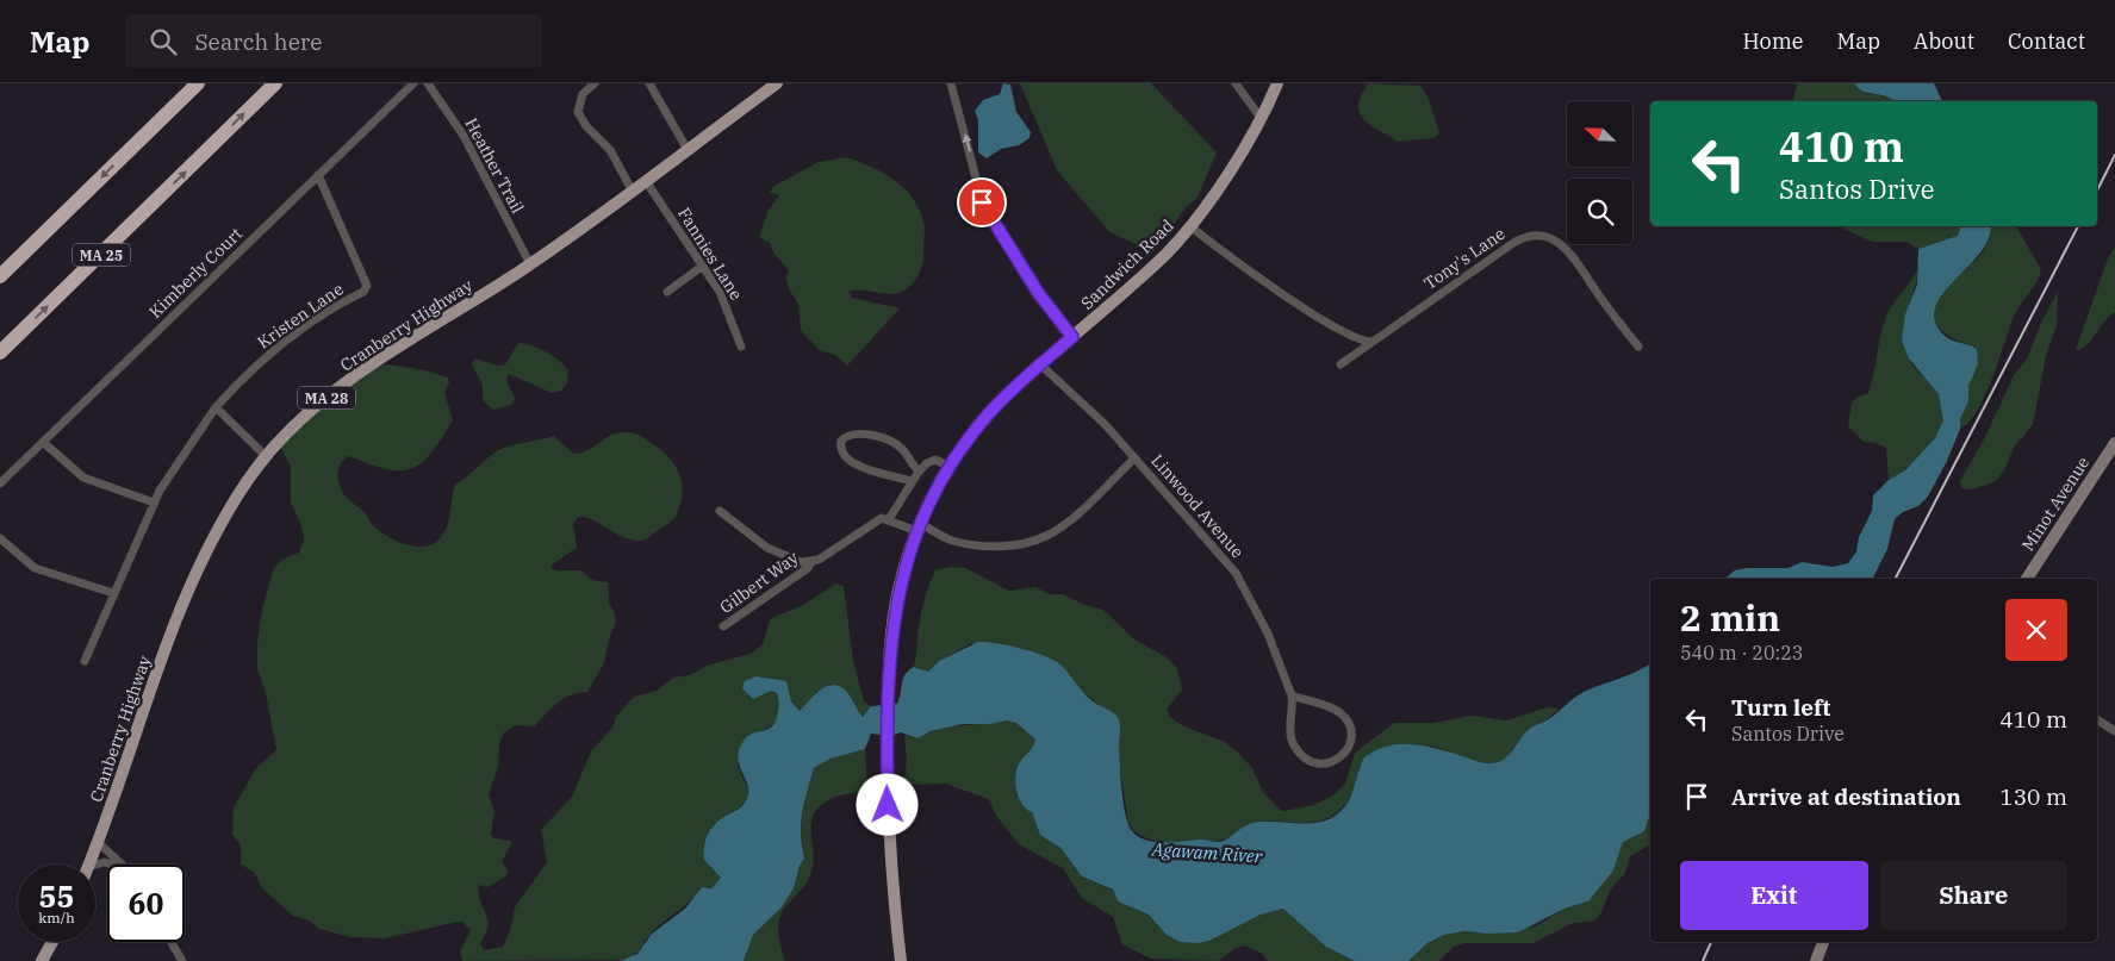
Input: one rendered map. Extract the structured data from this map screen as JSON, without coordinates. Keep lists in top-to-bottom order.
{
  "streets": {
    "highway": ["MA 25"],
    "main road": [
      "Sandwich Road",
      "Cranberry Highway",
      "MA 28",
      "Minot Avenue"
    ],
    "street": [
      "Heather Trail",
      "Fannies Lane",
      "Tony's Lane",
      "Kimberly Court",
      "Kristen Lane",
      "Linwood Avenue",
      "Gilbert Way"
    ]
  },
  "crossings": [
    ["Heather Trail", "Cranberry Highway"],
    ["Fannies Lane", "Cranberry Highway"],
    ["Sandwich Road", "Linwood Avenue"],
    ["Kimberly Court", "Kristen Lane"]
  ],
  "water": ["Agawam River"],
  "north": "top left",
  "page": {
    "header": "Map",
    "search": "Search here",
    "nav": [
      "Home",
      "Map",
      "About",
      "Contact"
    ],
    "turn": ["410 m", "Santos Drive"],
    "heading": ["2 min", "540 m · 20:23"],
    "list": [
      {
        "name": "Turn left",
        "note": "Santos Drive",
        "value": "410 m"
      },
      {
        "name": "Arrive at destination",
        "value": "130 m"
      }
    ],
    "buttons": ["Exit", "Share"],
    "speed": "55 km/h",
    "limit": "60"
  }
}
